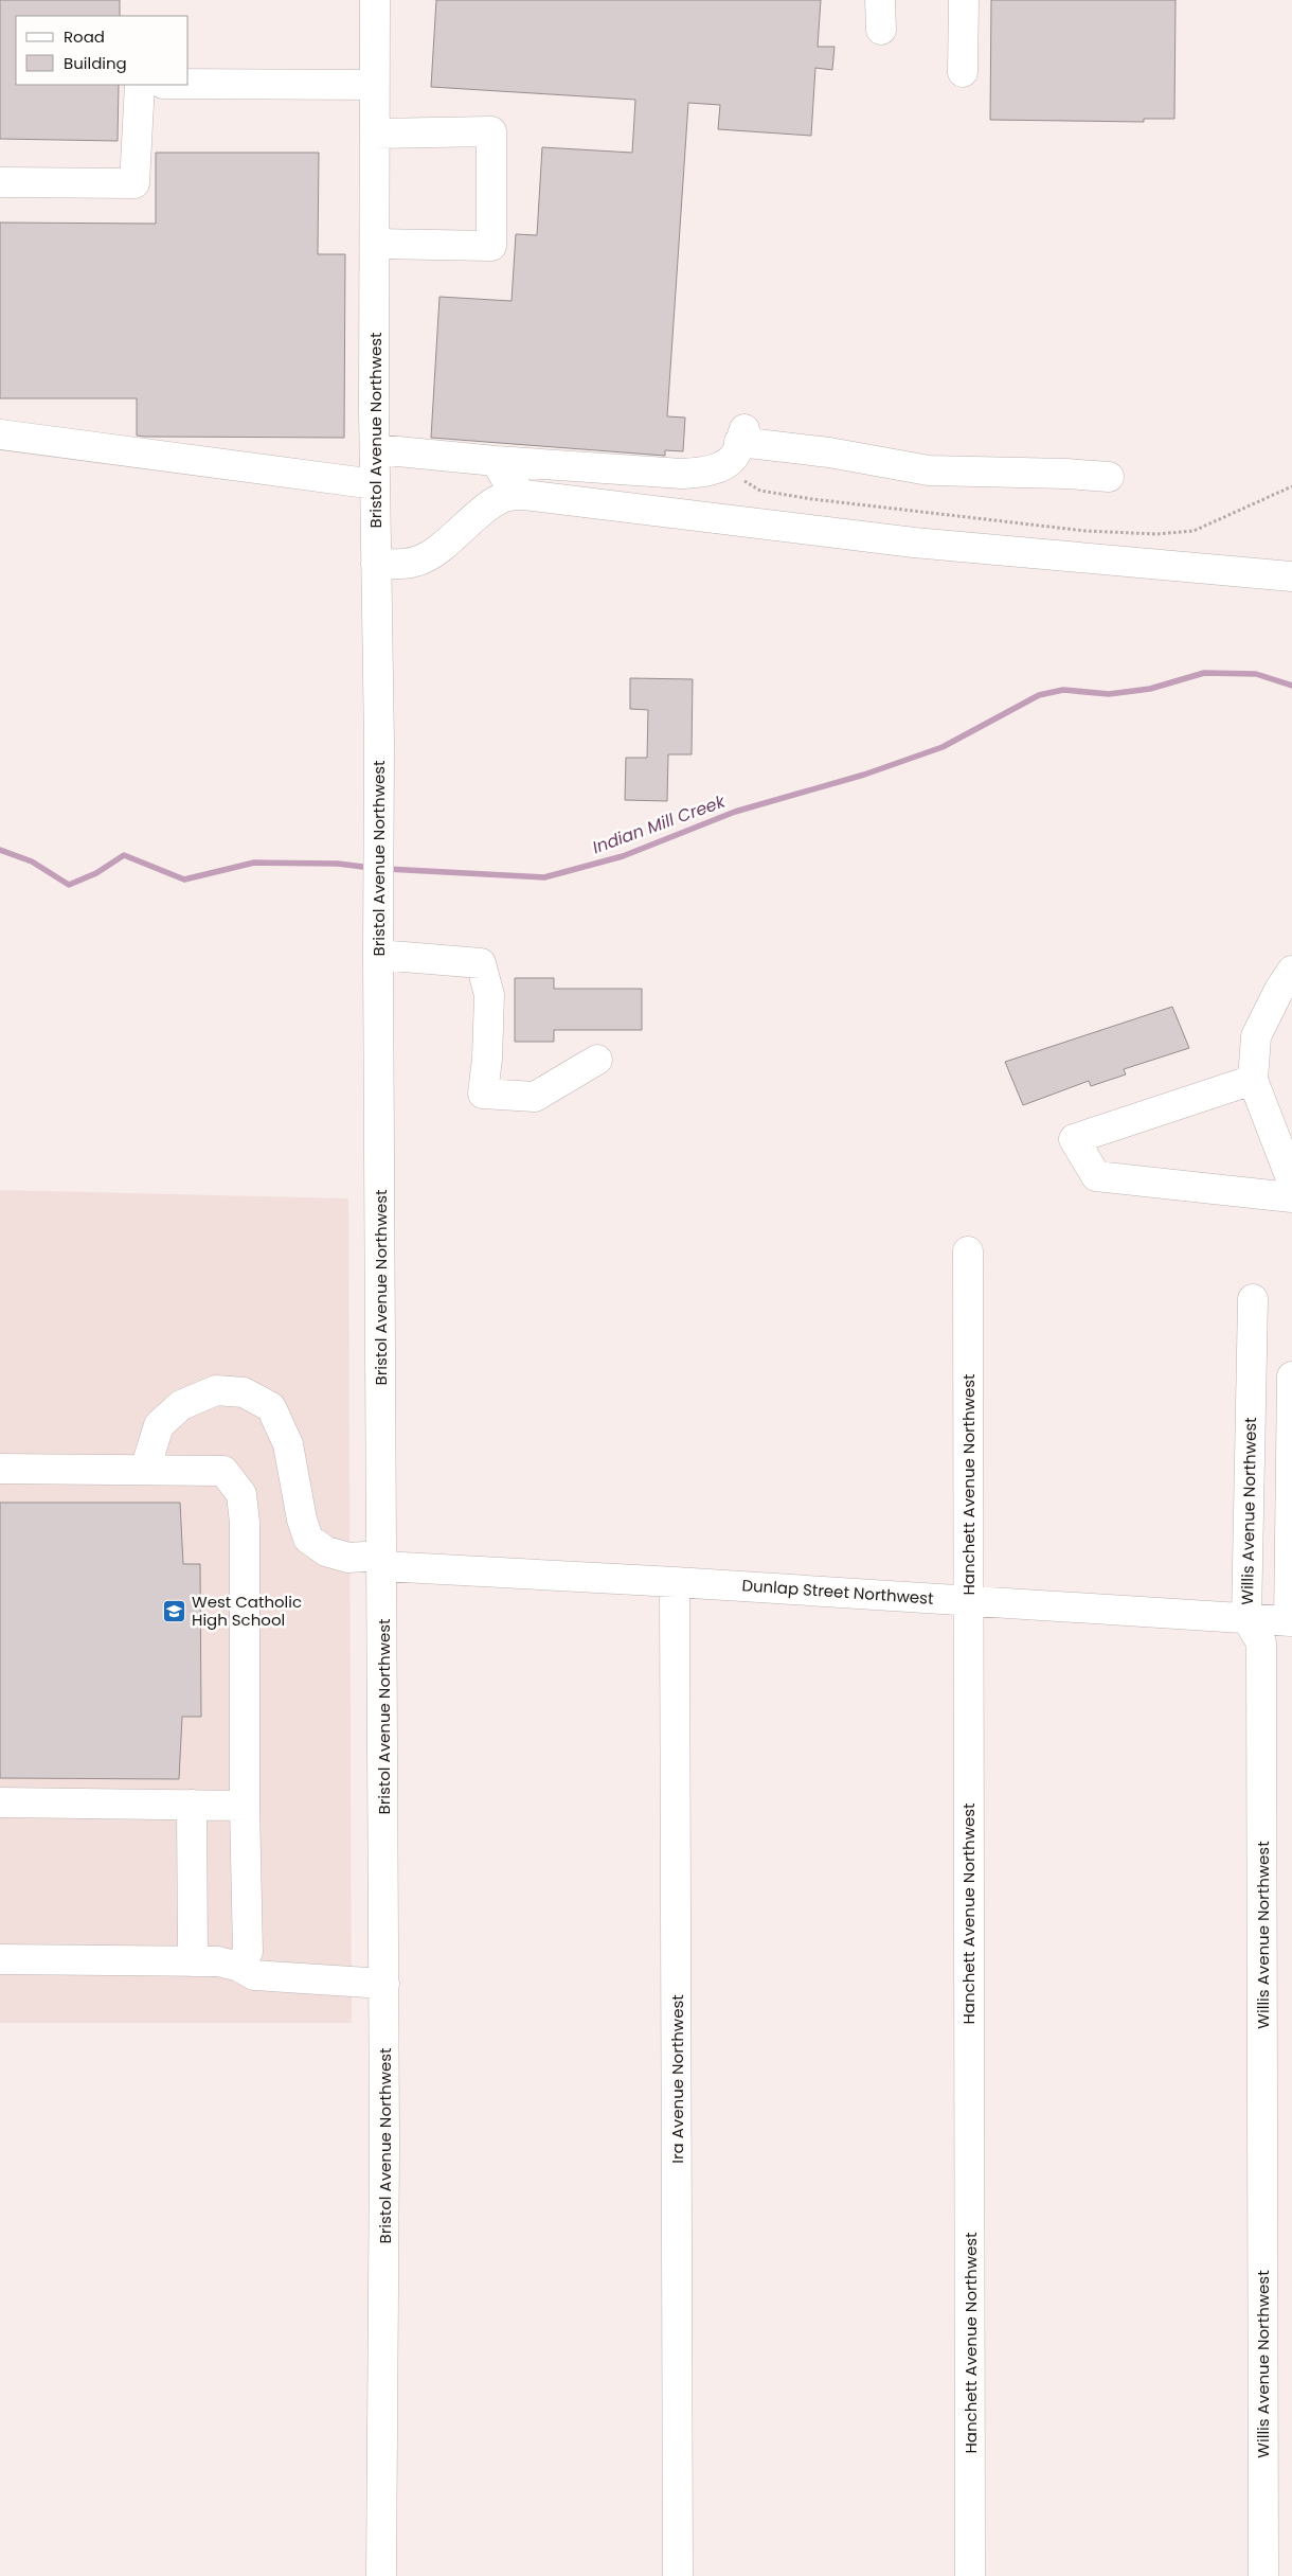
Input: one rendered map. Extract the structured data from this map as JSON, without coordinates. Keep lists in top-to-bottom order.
{
  "streets": {
    "street": [
      "Bristol Avenue Northwest",
      "Hanchett Avenue Northwest",
      "Willis Avenue Northwest",
      "Dunlap Street Northwest",
      "Ira Avenue Northwest"
    ]
  },
  "crossings": [
    ["Bristol Avenue Northwest", "Dunlap Street Northwest"],
    ["Hanchett Avenue Northwest", "Dunlap Street Northwest"],
    ["Willis Avenue Northwest", "Dunlap Street Northwest"],
    ["Dunlap Street Northwest", "Ira Avenue Northwest"]
  ],
  "water": ["Indian Mill Creek"],
  "places": {
    "school or university": ["West Catholic High School"]
  },
  "legend": ["Road", "Building"]
}
